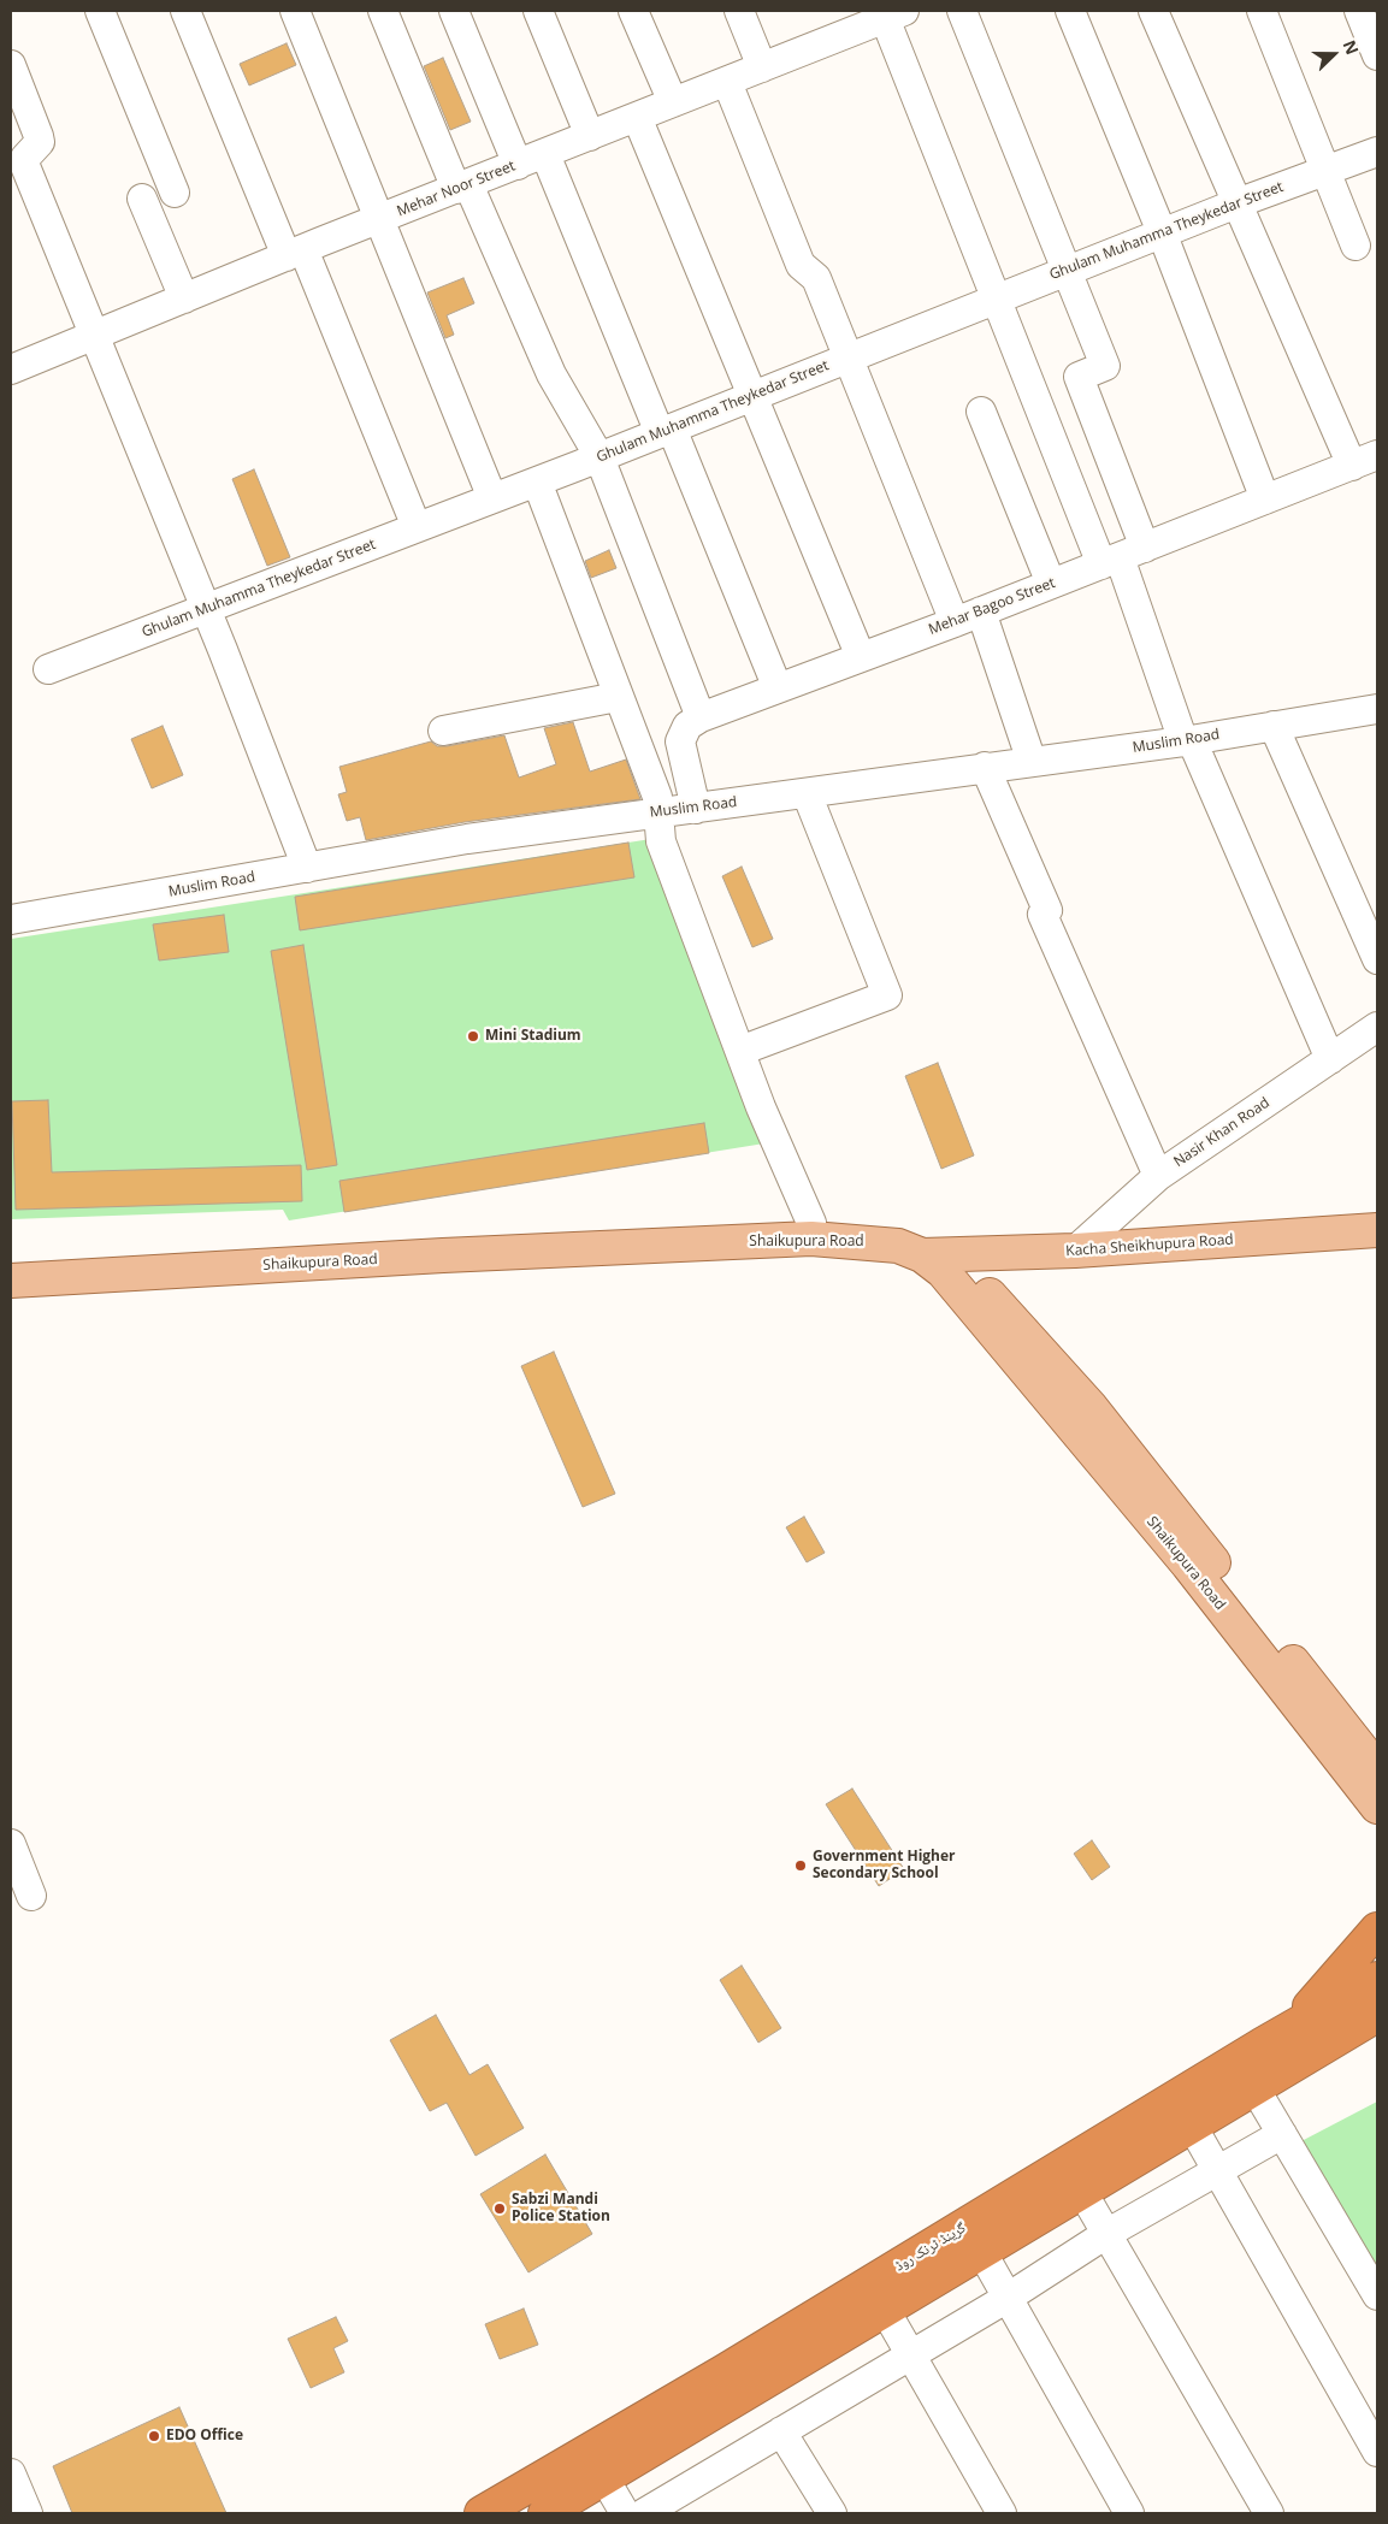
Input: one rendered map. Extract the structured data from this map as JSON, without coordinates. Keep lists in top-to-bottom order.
{
  "streets": {
    "highway": ["گرینڈ ٹرنک روڈ"],
    "main road": ["Shaikupura Road", "Kacha Sheikhupura Road"],
    "street": [
      "Mehar Noor Street",
      "Ghulam Muhamma Theykedar Street",
      "Mehar Bagoo Street",
      "Muslim Road",
      "Nasir Khan Road"
    ]
  },
  "crossings": [
    ["Mehar Bagoo Street", "Muslim Road"],
    ["Nasir Khan Road", "Kacha Sheikhupura Road"],
    ["Shaikupura Road", "Kacha Sheikhupura Road"]
  ],
  "places": [
    "Mini Stadium",
    "Government Higher Secondary School",
    "Sabzi Mandi Police Station",
    "EDO Office"
  ],
  "north": "right"
}
